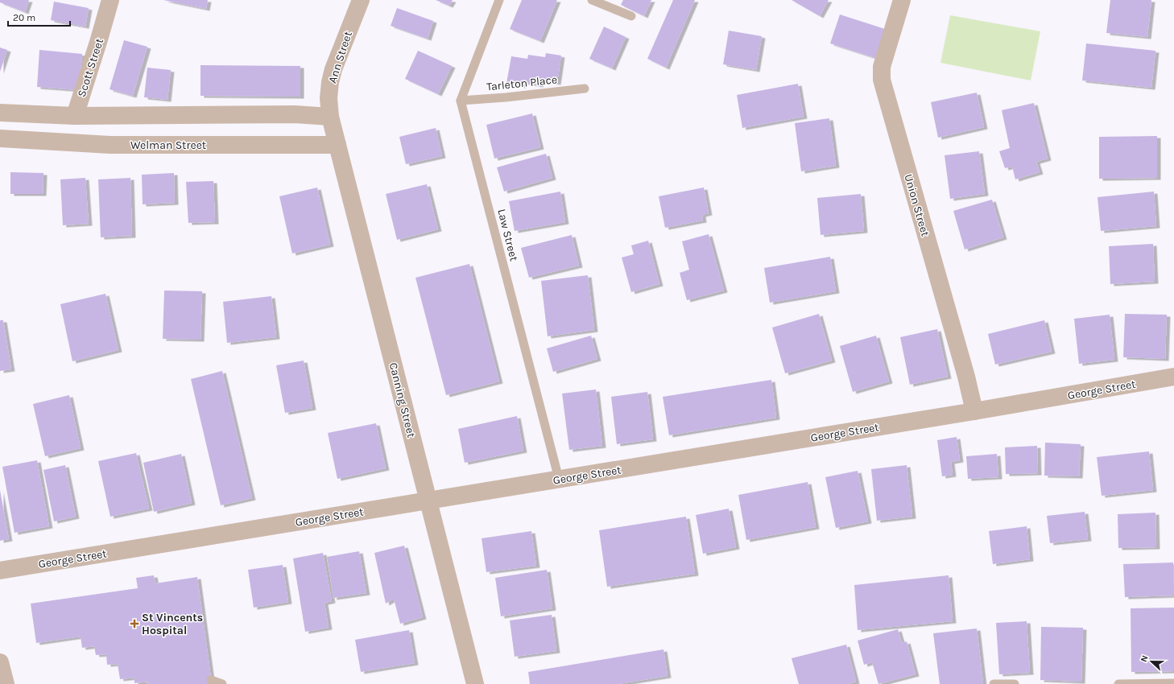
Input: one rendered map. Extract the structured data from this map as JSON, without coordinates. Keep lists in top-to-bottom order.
{
  "streets": {
    "street": [
      "Ann Street",
      "Scott Street",
      "Welman Street",
      "Union Street",
      "George Street",
      "Canning Street"
    ],
    "lane": ["Tarleton Place", "Law Street"]
  },
  "crossings": [
    ["Ann Street", "Canning Street"],
    ["Tarleton Place", "Law Street"],
    ["Welman Street", "Canning Street"],
    ["Union Street", "George Street"],
    ["Law Street", "George Street"],
    ["George Street", "Canning Street"]
  ],
  "places": {
    "health": ["St Vincents Hospital"]
  },
  "scale_bar": "20 m",
  "north": "left"
}
